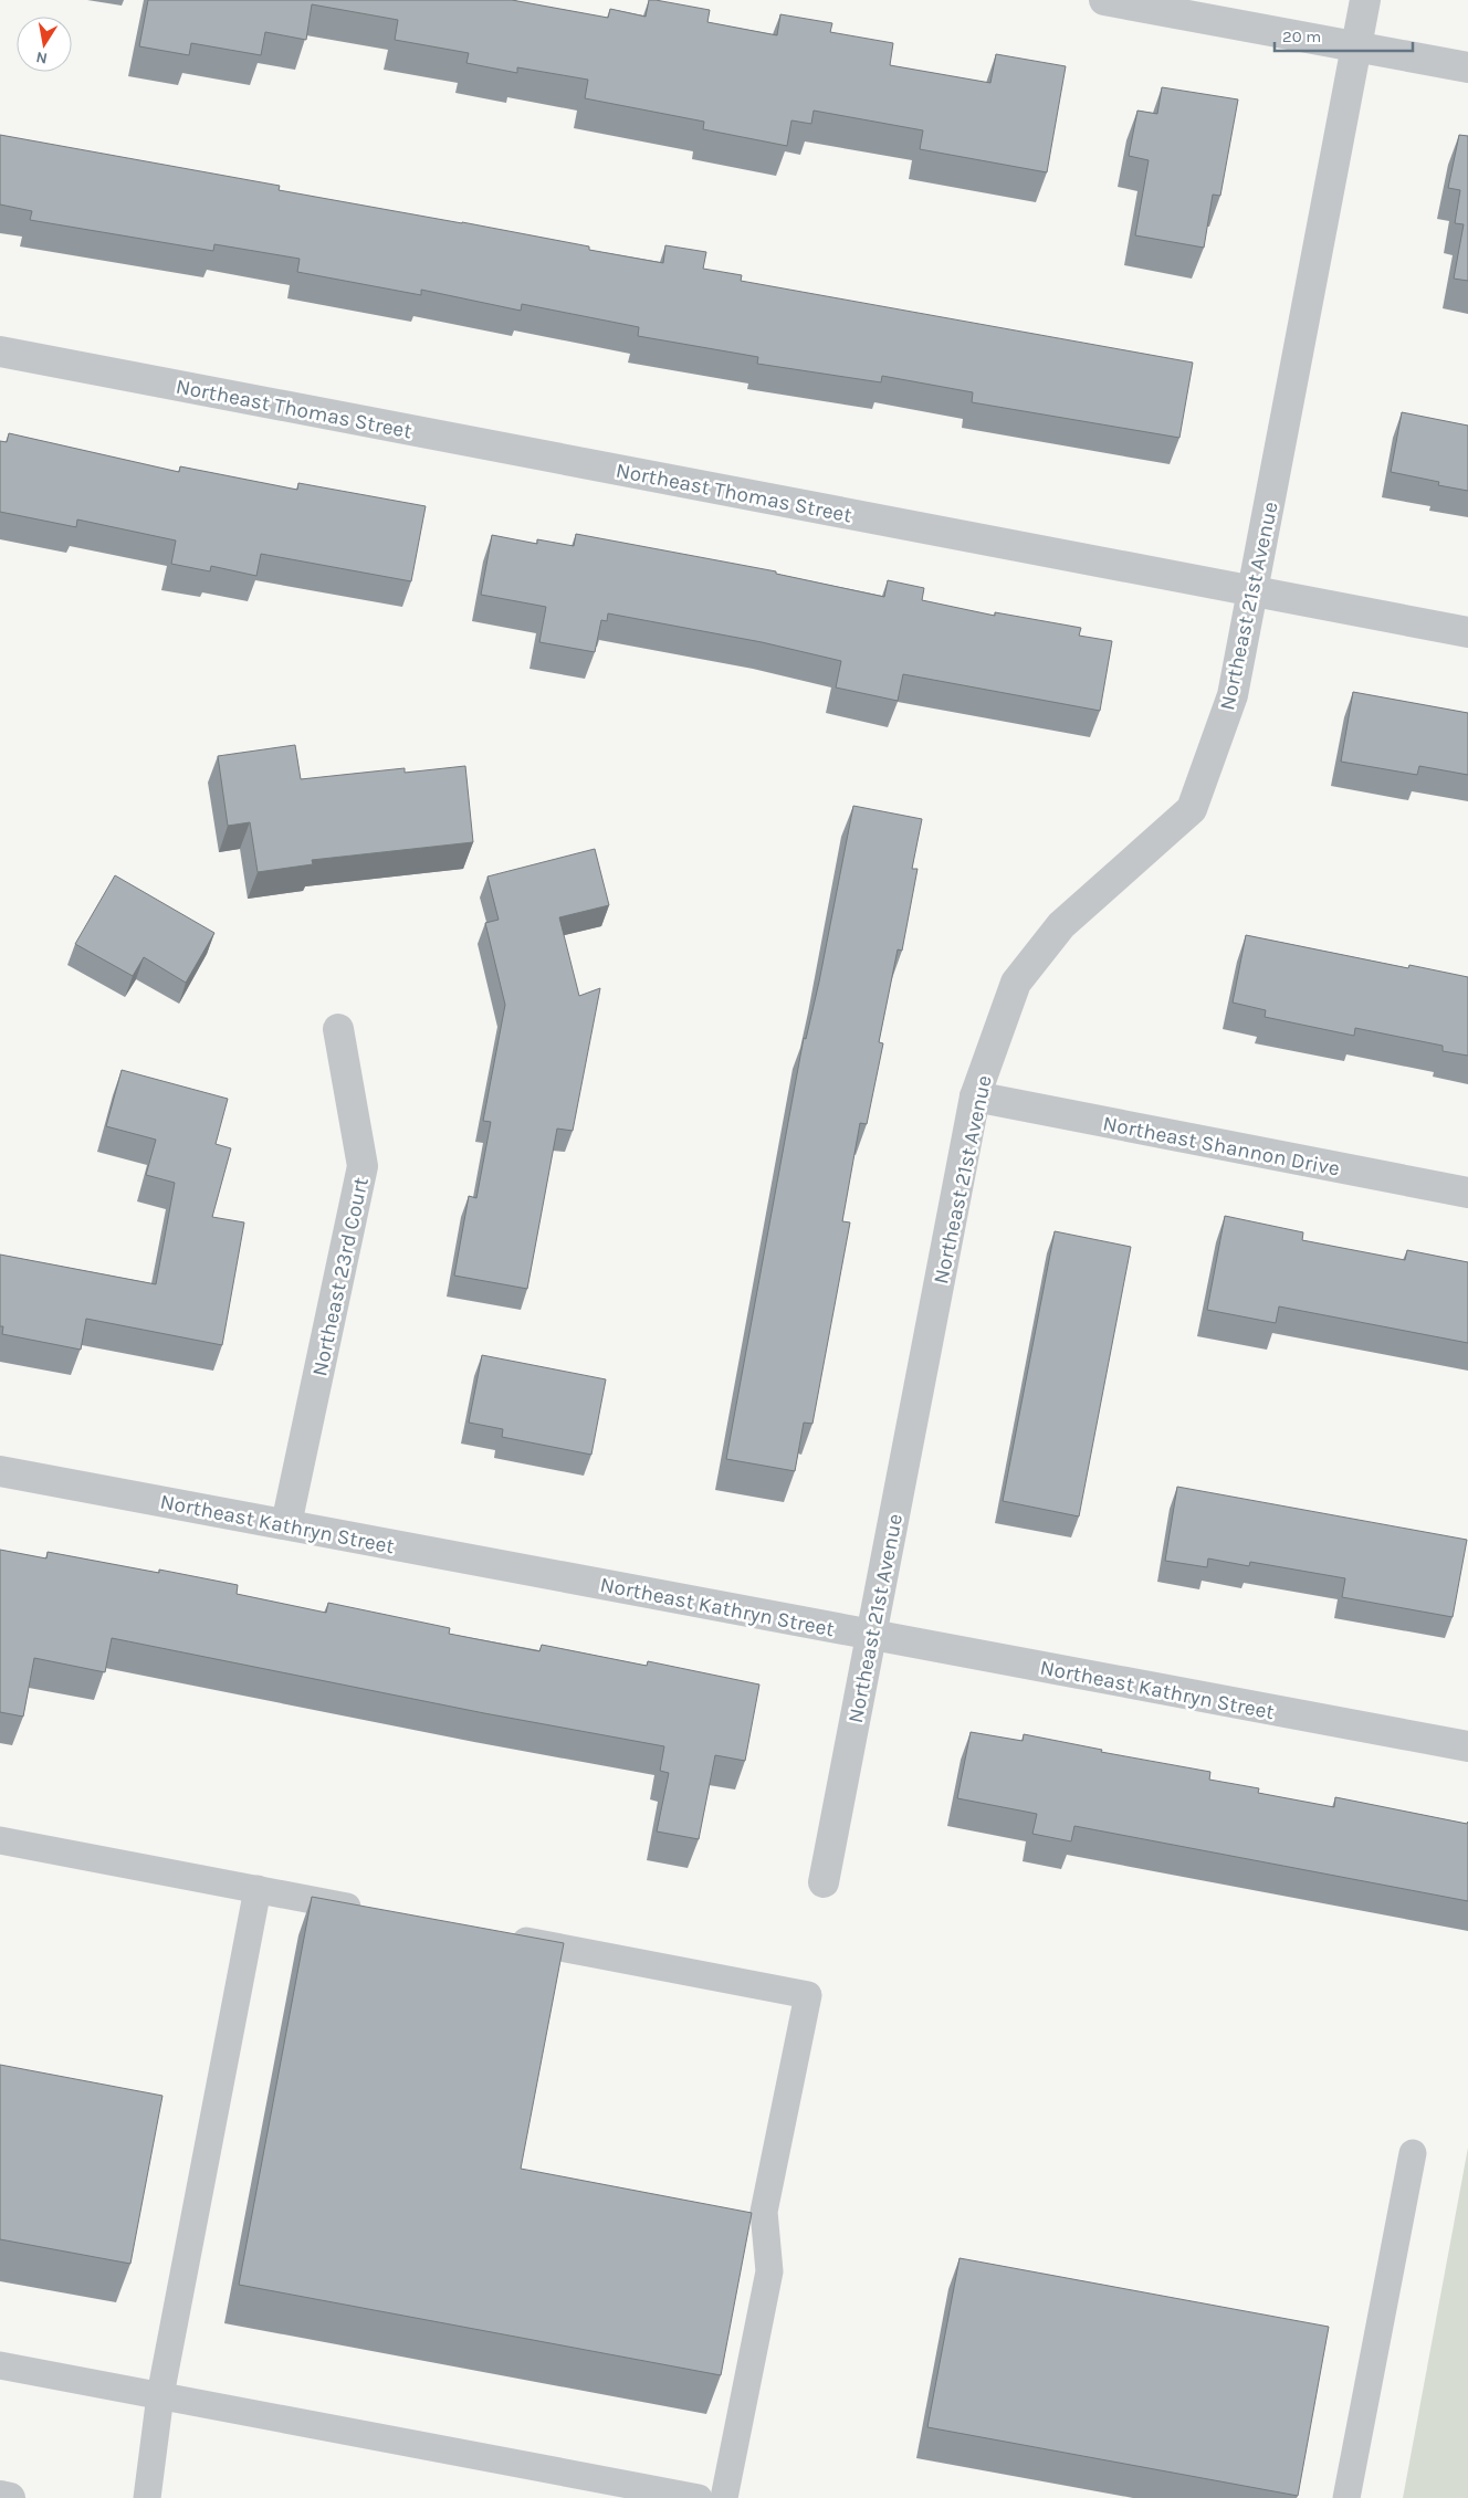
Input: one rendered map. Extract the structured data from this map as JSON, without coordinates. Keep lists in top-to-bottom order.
{
  "streets": {
    "street": [
      "Northeast Thomas Street",
      "Northeast 21st Avenue",
      "Northeast Shannon Drive",
      "Northeast 23rd Court",
      "Northeast Kathryn Street"
    ]
  },
  "crossings": [
    ["Northeast Thomas Street", "Northeast 21st Avenue"],
    ["Northeast 21st Avenue", "Northeast Shannon Drive"],
    ["Northeast 21st Avenue", "Northeast Kathryn Street"],
    ["Northeast 23rd Court", "Northeast Kathryn Street"]
  ],
  "scale_bar": "20 m",
  "north": "bottom"
}
